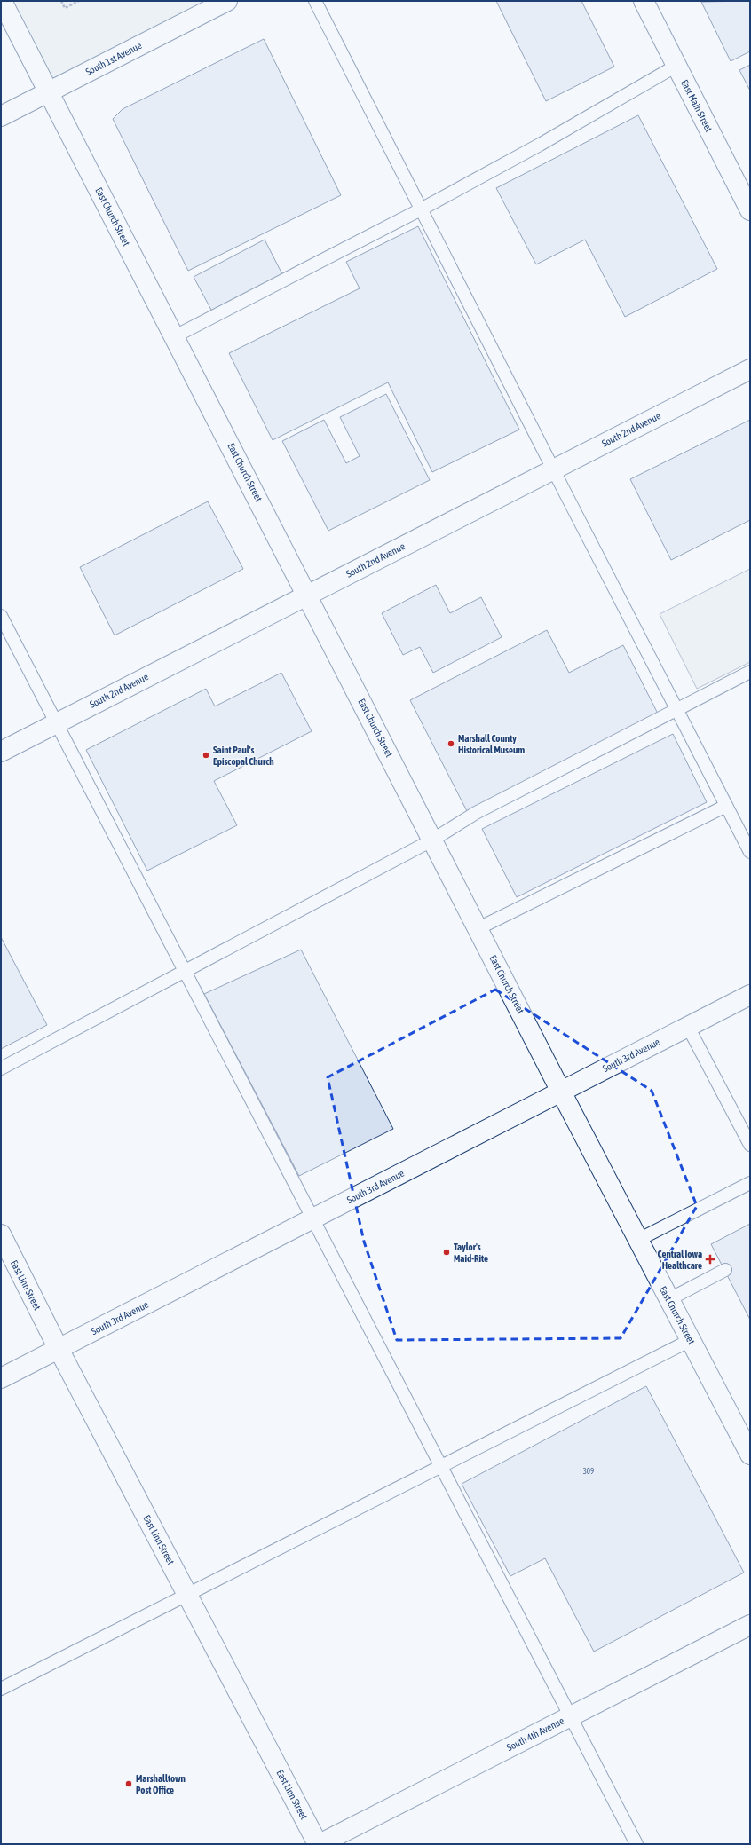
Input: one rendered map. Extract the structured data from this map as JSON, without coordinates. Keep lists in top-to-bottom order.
{
  "streets": {
    "street": [
      "South 1st Avenue",
      "East Main Street",
      "East Church Street",
      "South 2nd Avenue",
      "South 3rd Avenue",
      "East Linn Street",
      "South 4th Avenue"
    ]
  },
  "crossings": [
    ["South 1st Avenue", "East Church Street"],
    ["East Church Street", "South 2nd Avenue"],
    ["East Church Street", "South 3rd Avenue"],
    ["South 3rd Avenue", "East Linn Street"],
    ["East Linn Street", "South 4th Avenue"]
  ],
  "places": {
    "other": [
      "Marshall County Historical Museum",
      "Saint Paul's Episcopal Church",
      "Taylor's Maid-Rite",
      "Marshalltown Post Office"
    ],
    "health": ["Central Iowa Healthcare"]
  },
  "house_numbers": ["309"]
}
